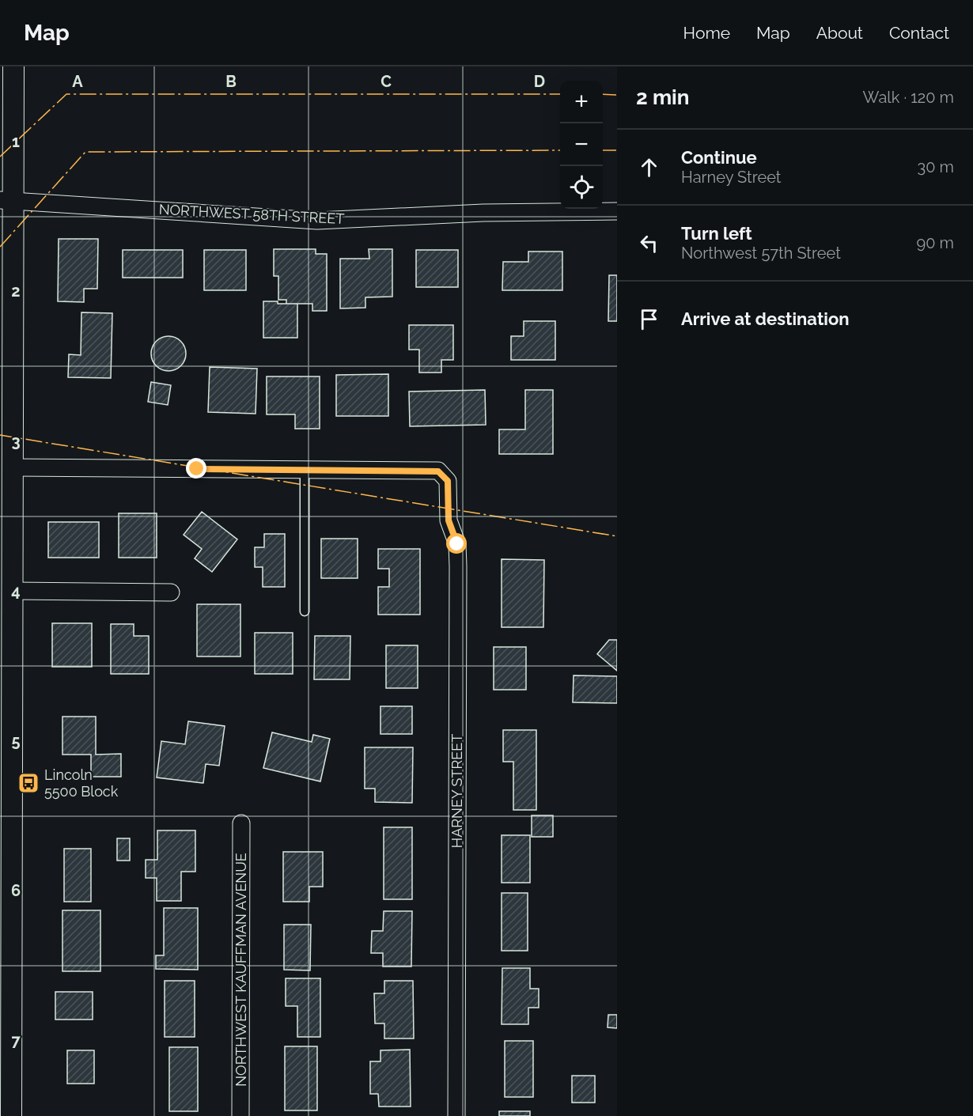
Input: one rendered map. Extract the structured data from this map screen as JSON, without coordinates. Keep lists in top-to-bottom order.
{
  "streets": {
    "street": ["NORTHWEST 58TH STREET", "HARNEY STREET", "NORTHWEST KAUFFMAN AVENUE"]
  },
  "places": {
    "bus stop": ["Lincoln 5500 Block"]
  },
  "page": {
    "header": "Map",
    "nav": [
      "Home",
      "Map",
      "About",
      "Contact"
    ],
    "heading": ["2 min", "Walk · 120 m"],
    "map_buttons": ["+", "−"],
    "list": [
      ["Continue", "Harney Street", "30 m"],
      ["Turn left", "Northwest 57th Street", "90 m"],
      "Arrive at destination"
    ]
  },
  "grid": {
    "columns": [
      "A",
      "B",
      "C",
      "D"
    ],
    "rows": [
      "1",
      "2",
      "3",
      "4",
      "5",
      "6",
      "7"
    ]
  }
}
